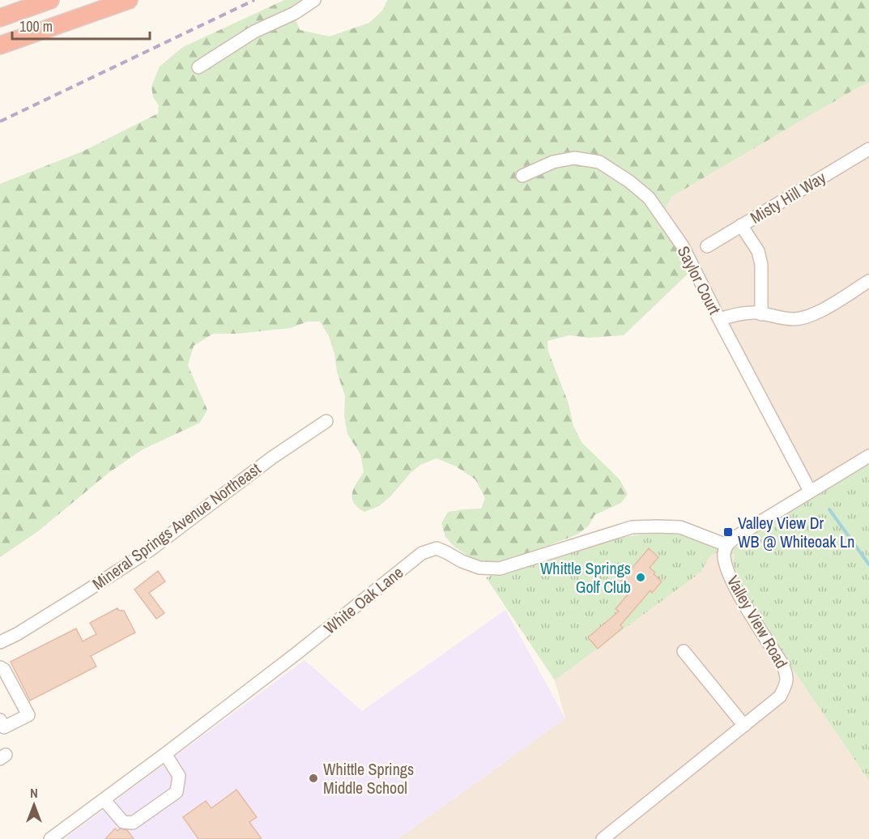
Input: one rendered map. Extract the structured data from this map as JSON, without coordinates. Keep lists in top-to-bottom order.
{
  "streets": {
    "street": [
      "Misty Hill Way",
      "Saylor Court",
      "Mineral Springs Avenue Northeast",
      "White Oak Lane",
      "Valley View Road"
    ]
  },
  "crossings": [
    ["White Oak Lane", "Valley View Road"]
  ],
  "places": {
    "transit": ["Valley View Dr WB @ Whiteoak Ln"],
    "other": ["Whittle Springs Golf Club", "Whittle Springs Middle School"]
  },
  "scale_bar": "100 m",
  "north": "top"
}
